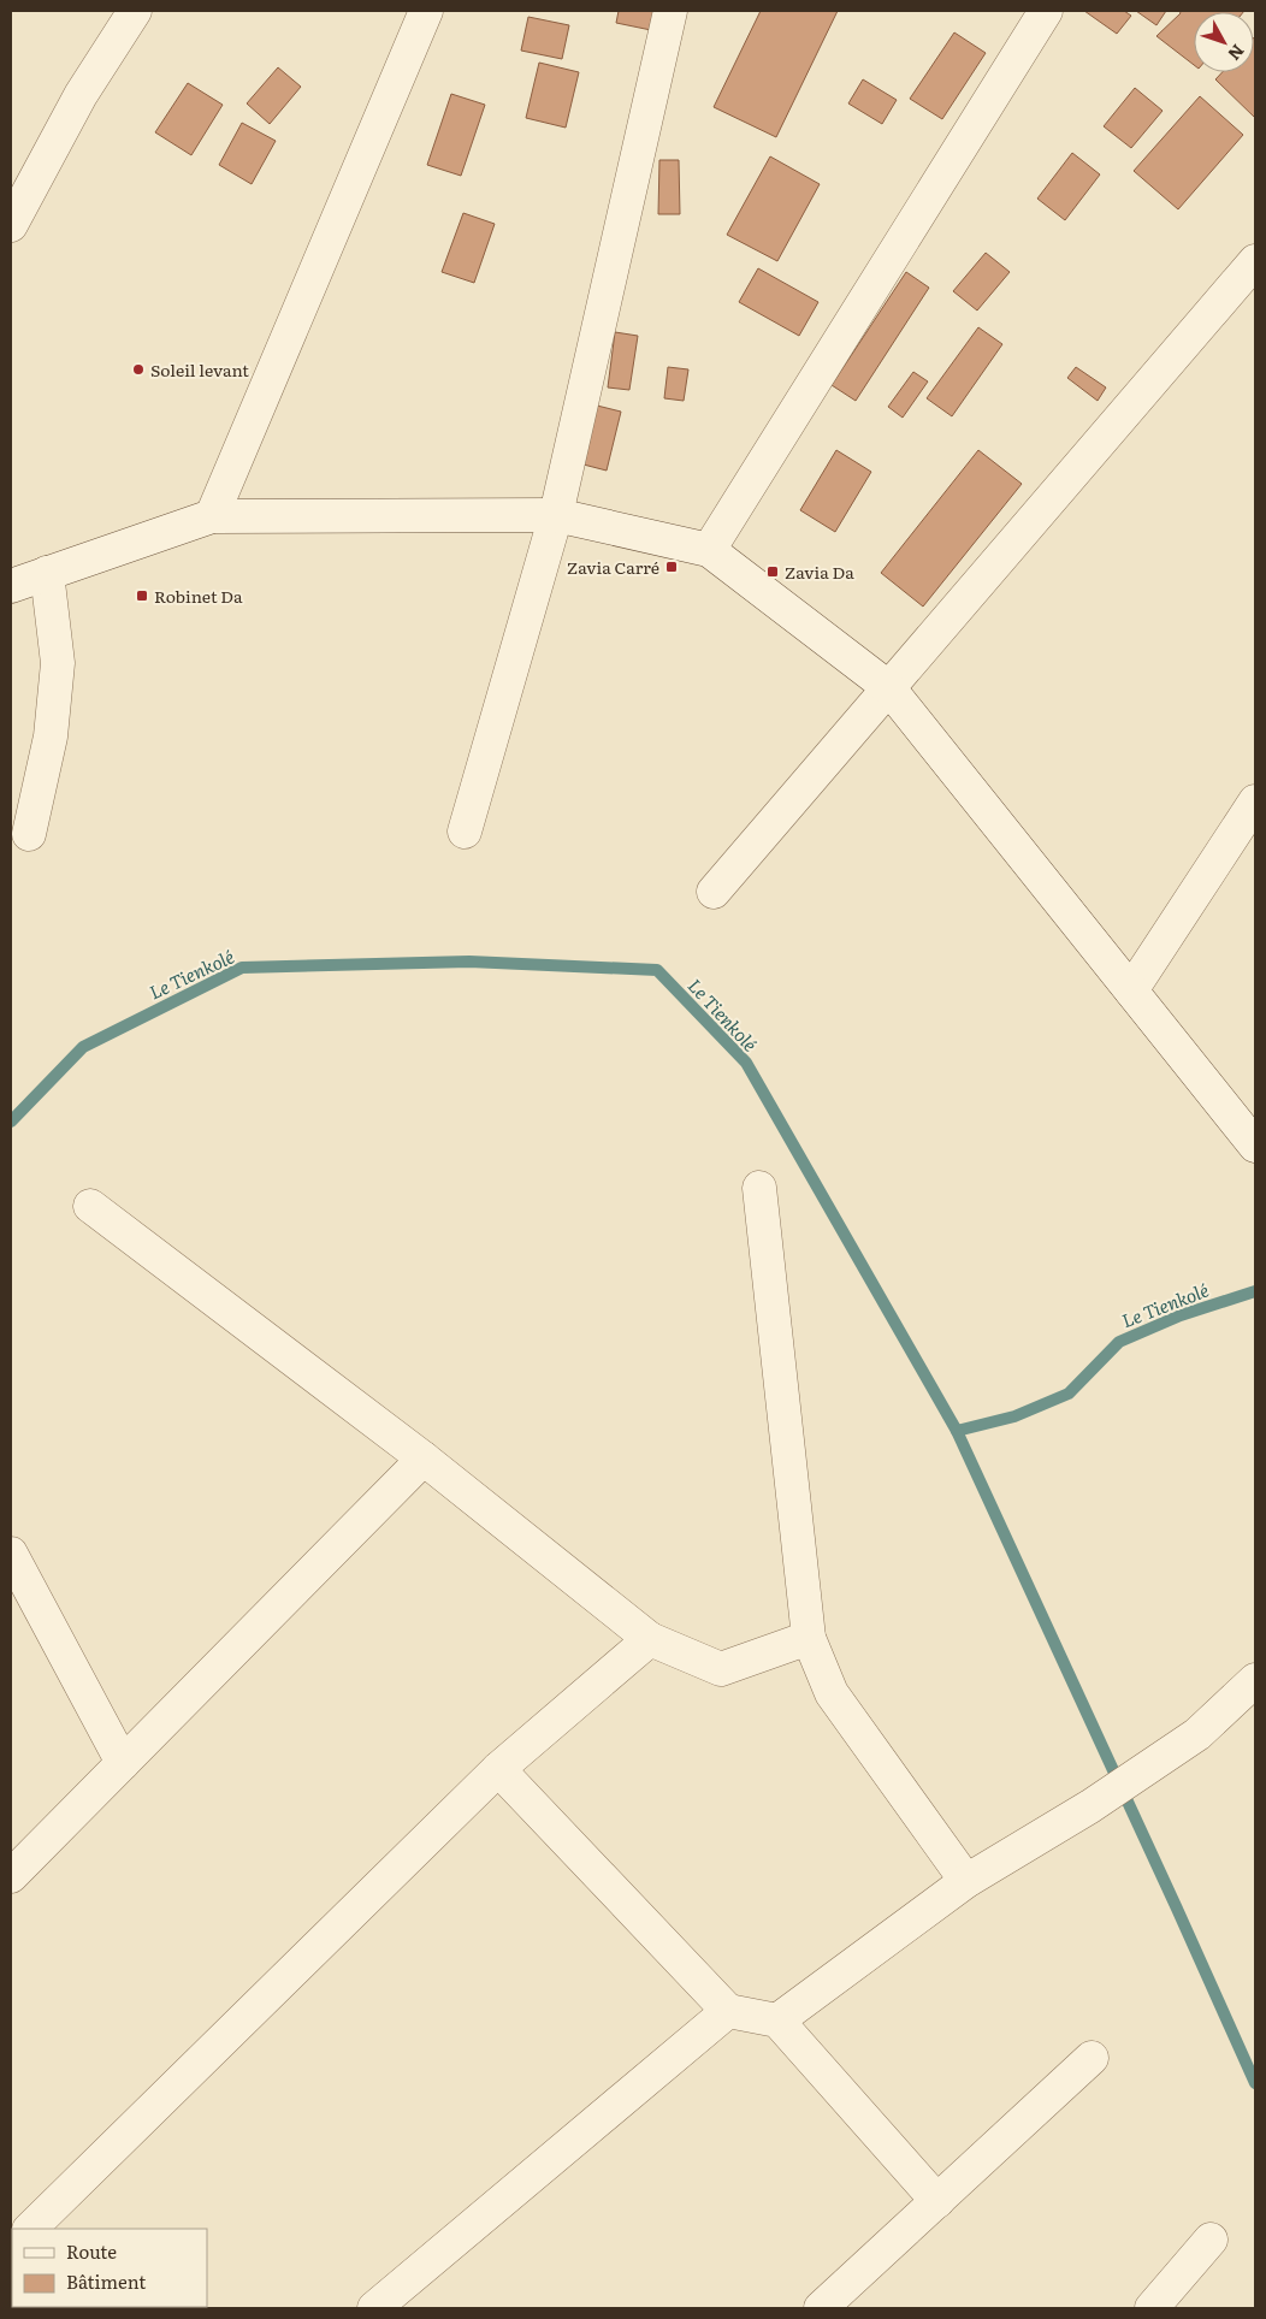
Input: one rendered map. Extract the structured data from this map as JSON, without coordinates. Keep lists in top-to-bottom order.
{
  "water": ["Le Tienkolé"],
  "places": {
    "other": ["Soleil levant"],
    "transit": ["Zavia Carré", "Zavia Da", "Robinet Da"]
  },
  "legend": ["Route", "Bâtiment"],
  "north": "bottom right"
}
